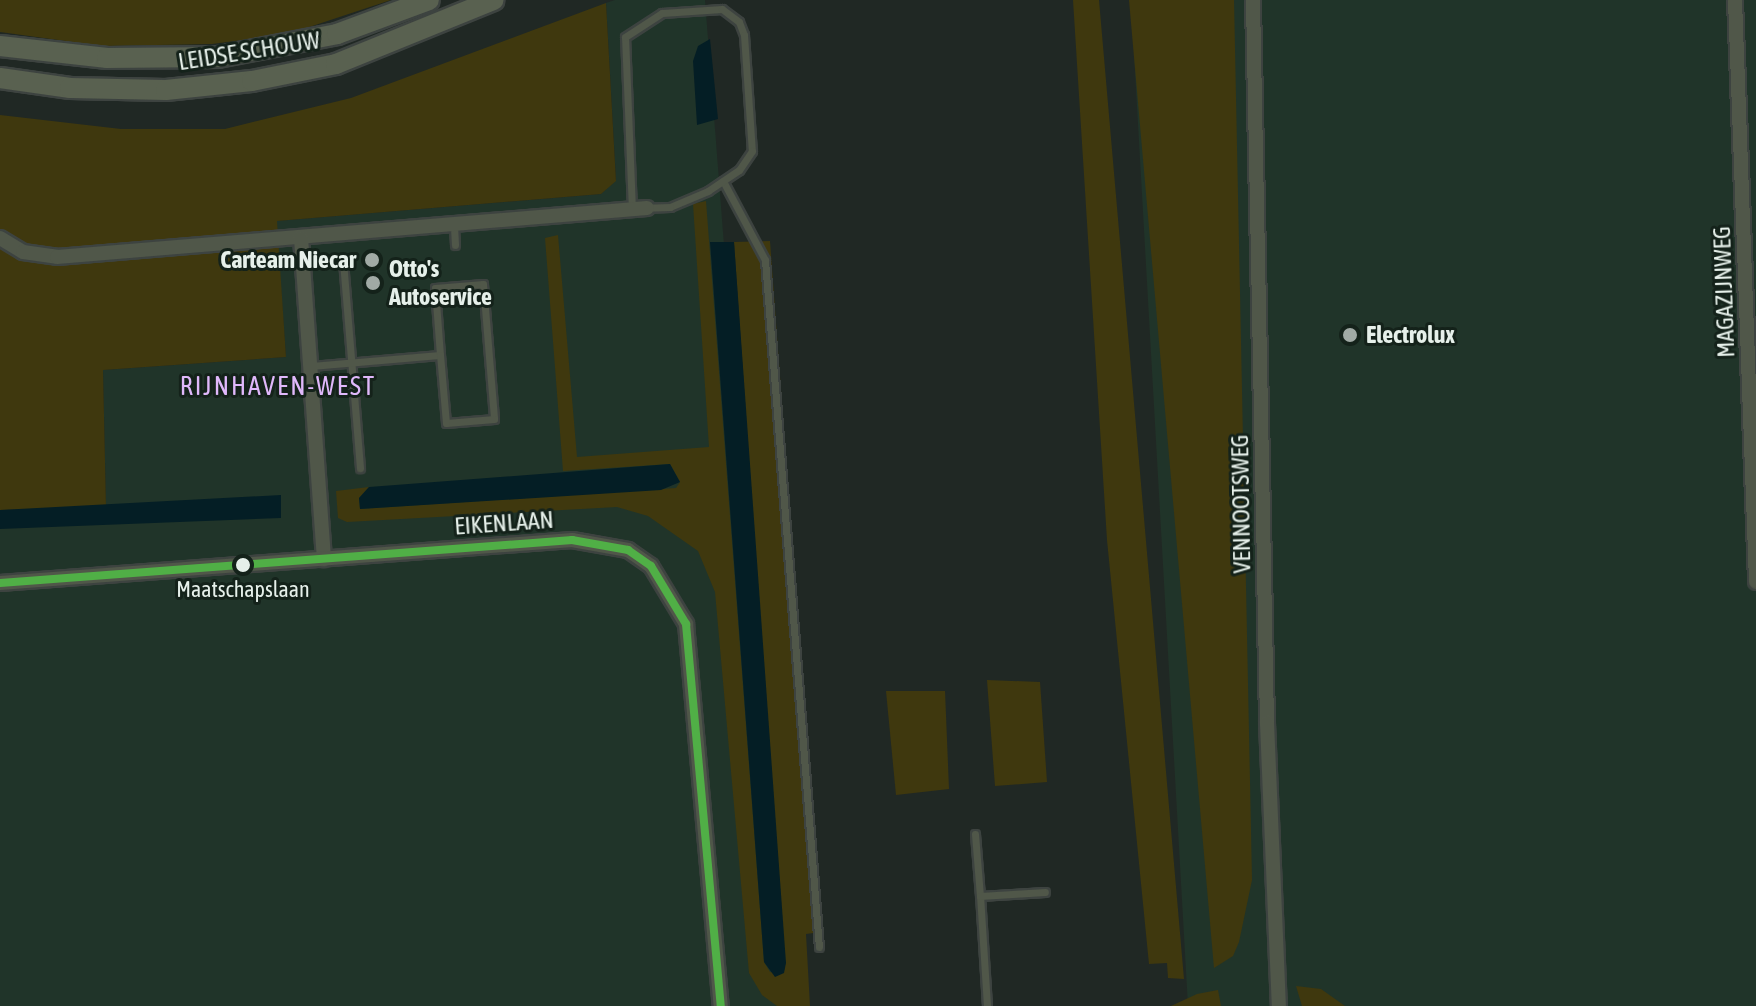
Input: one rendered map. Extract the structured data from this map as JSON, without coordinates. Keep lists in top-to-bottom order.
{
  "streets": {
    "street": [
      "LEIDSE SCHOUW",
      "MAGAZIJNWEG",
      "VENNOOTSWEG",
      "EIKENLAAN"
    ]
  },
  "districts": ["RIJNHAVEN-WEST"],
  "places": [
    "Carteam Niecar",
    "Otto's Autoservice",
    "Electrolux",
    "Maatschapslaan"
  ]
}
